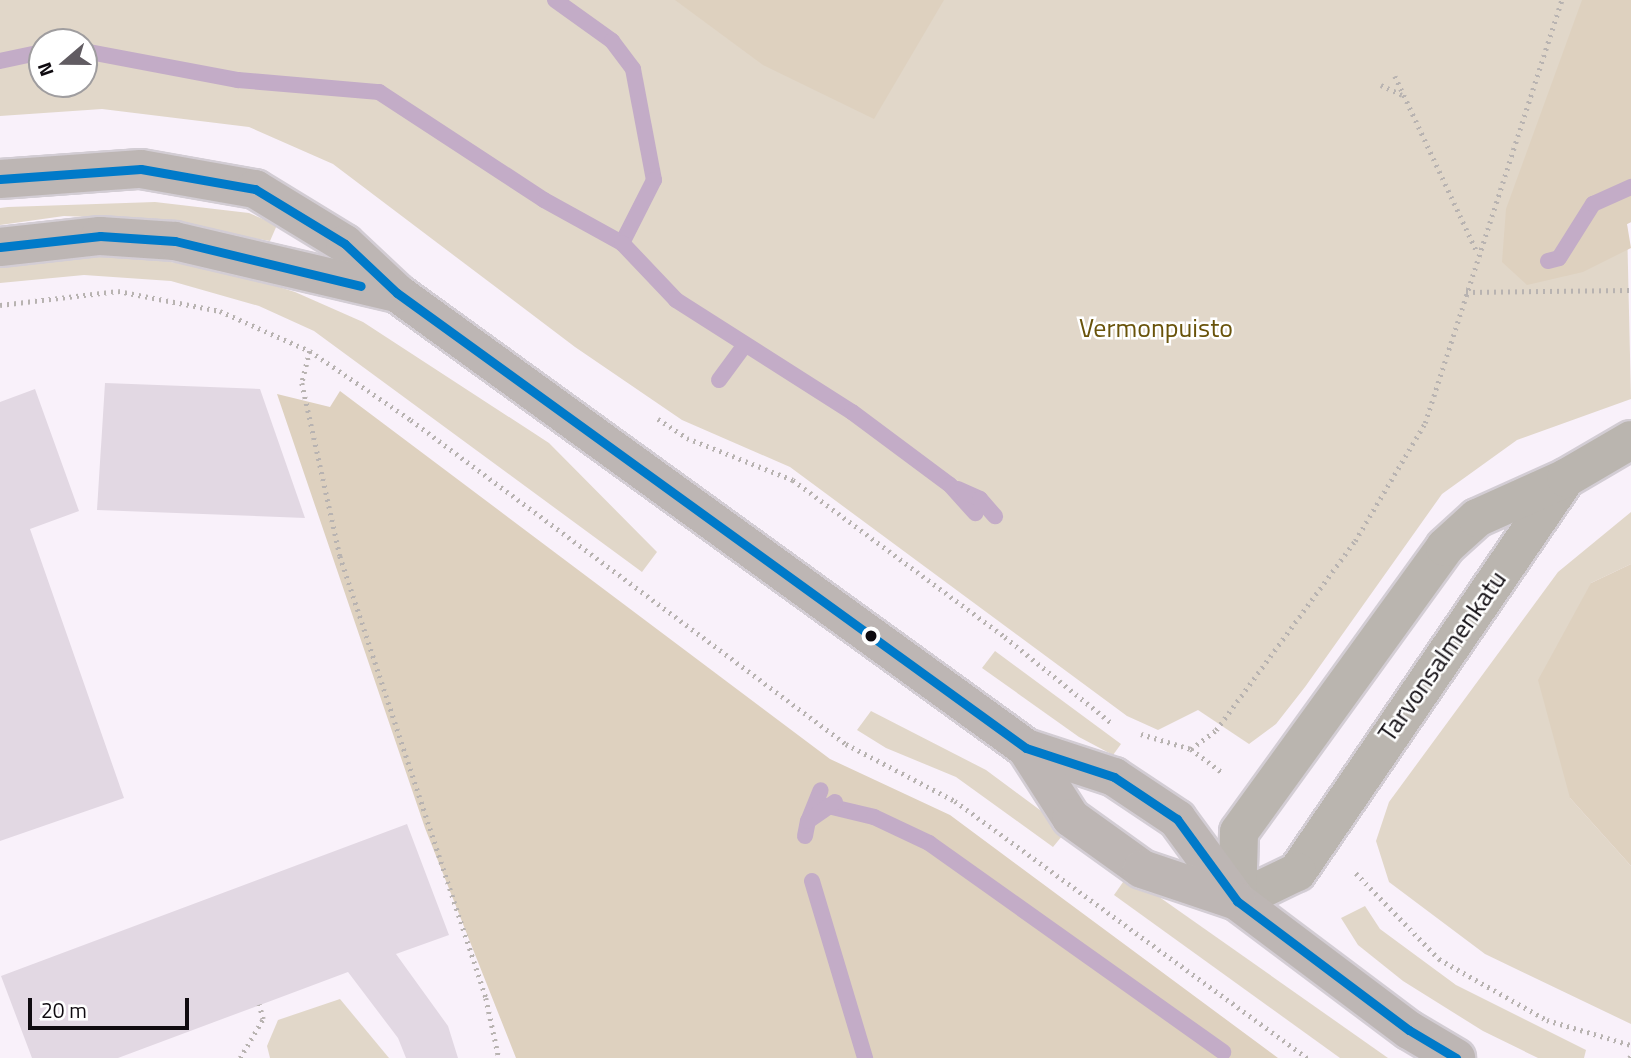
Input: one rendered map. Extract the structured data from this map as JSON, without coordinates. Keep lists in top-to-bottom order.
{
  "streets": {
    "street": ["Tarvonsalmenkatu"]
  },
  "parks": ["Vermonpuisto"],
  "scale_bar": "20 m",
  "north": "left"
}
